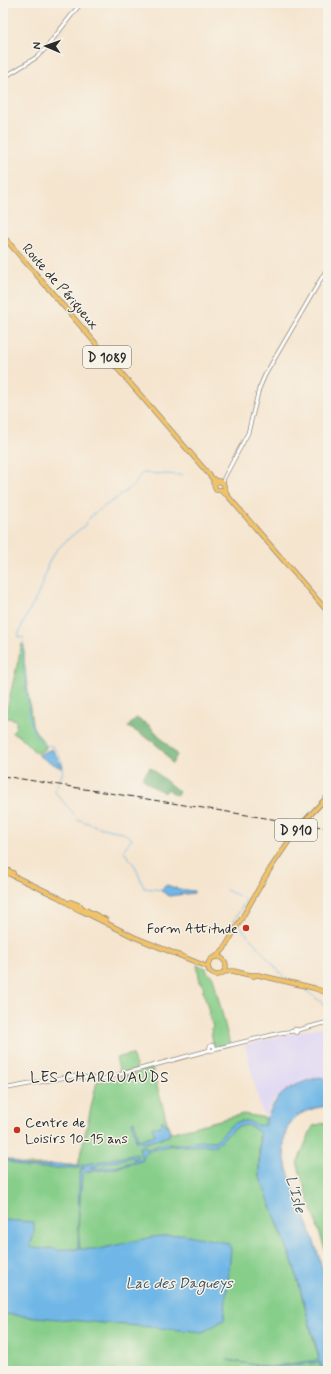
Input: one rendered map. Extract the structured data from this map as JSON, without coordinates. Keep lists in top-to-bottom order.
{
  "streets": {
    "main road": ["Route de Périgueux", "D 1089", "D 910"]
  },
  "districts": ["LES CHARRUAUDS"],
  "water": ["L'Isle", "Lac des Dagueys"],
  "places": ["Form Attitude", "Centre de Loisirs 10-15 ans"],
  "north": "left"
}
